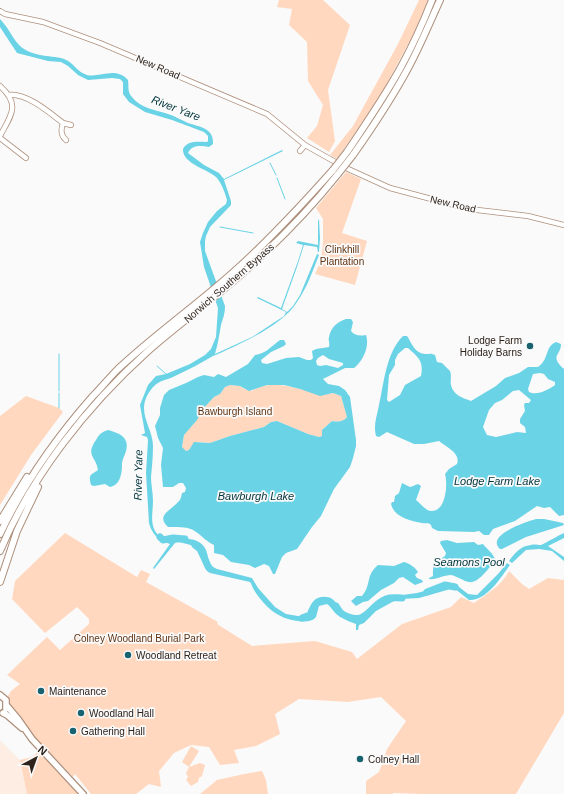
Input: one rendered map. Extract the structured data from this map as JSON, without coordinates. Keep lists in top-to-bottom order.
{
  "streets": {
    "highway": ["Norwich Southern Bypass"],
    "street": ["New Road"]
  },
  "water": [
    "River Yare",
    "Lodge Farm Lake",
    "Bawburgh Lake",
    "Seamons Pool"
  ],
  "parks": ["Clinkhill Plantation", "Bawburgh Island", "Colney Woodland Burial Park"],
  "places": [
    "Lodge Farm Holiday Barns",
    "Woodland Retreat",
    "Maintenance",
    "Woodland Hall",
    "Gathering Hall",
    "Colney Hall"
  ],
  "north": "top right"
}
